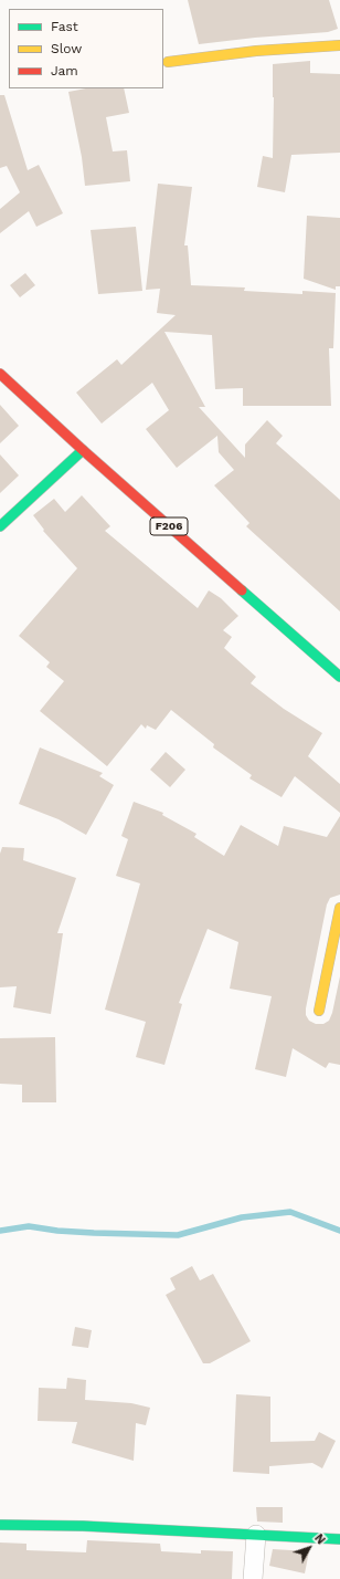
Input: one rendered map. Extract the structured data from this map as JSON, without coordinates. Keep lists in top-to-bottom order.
{
  "streets": {
    "street": ["F206"]
  },
  "legend": ["Fast", "Slow", "Jam"],
  "north": "top right"
}
